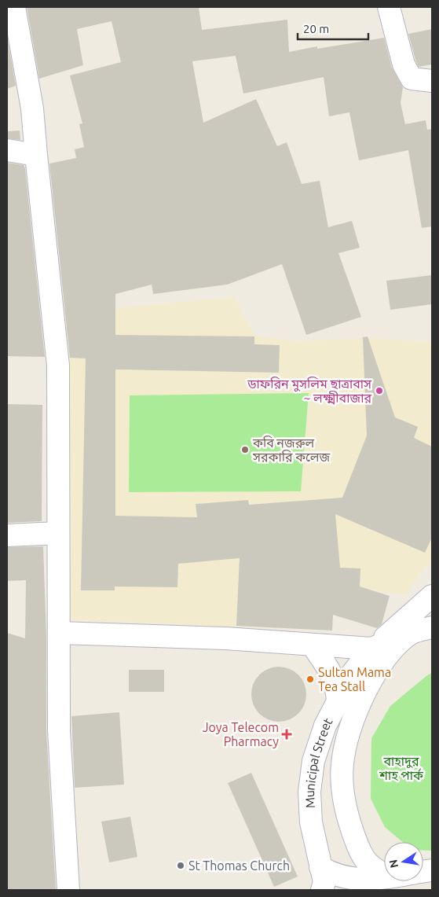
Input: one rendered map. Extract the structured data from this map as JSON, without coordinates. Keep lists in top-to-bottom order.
{
  "streets": {
    "street": ["Municipal Street"]
  },
  "parks": ["বাহাদুর শাহ পার্ক"],
  "places": {
    "other": [
      "ডাফরিন মুসলিম ছাত্রাবাস ~ লক্ষ্মীবাজার",
      "কবি নজরুল সরকারি কলেজ",
      "Sultan Mama Tea Stall",
      "St Thomas Church"
    ],
    "health": ["Joya Telecom Pharmacy"]
  },
  "scale_bar": "20 m",
  "north": "left"
}
